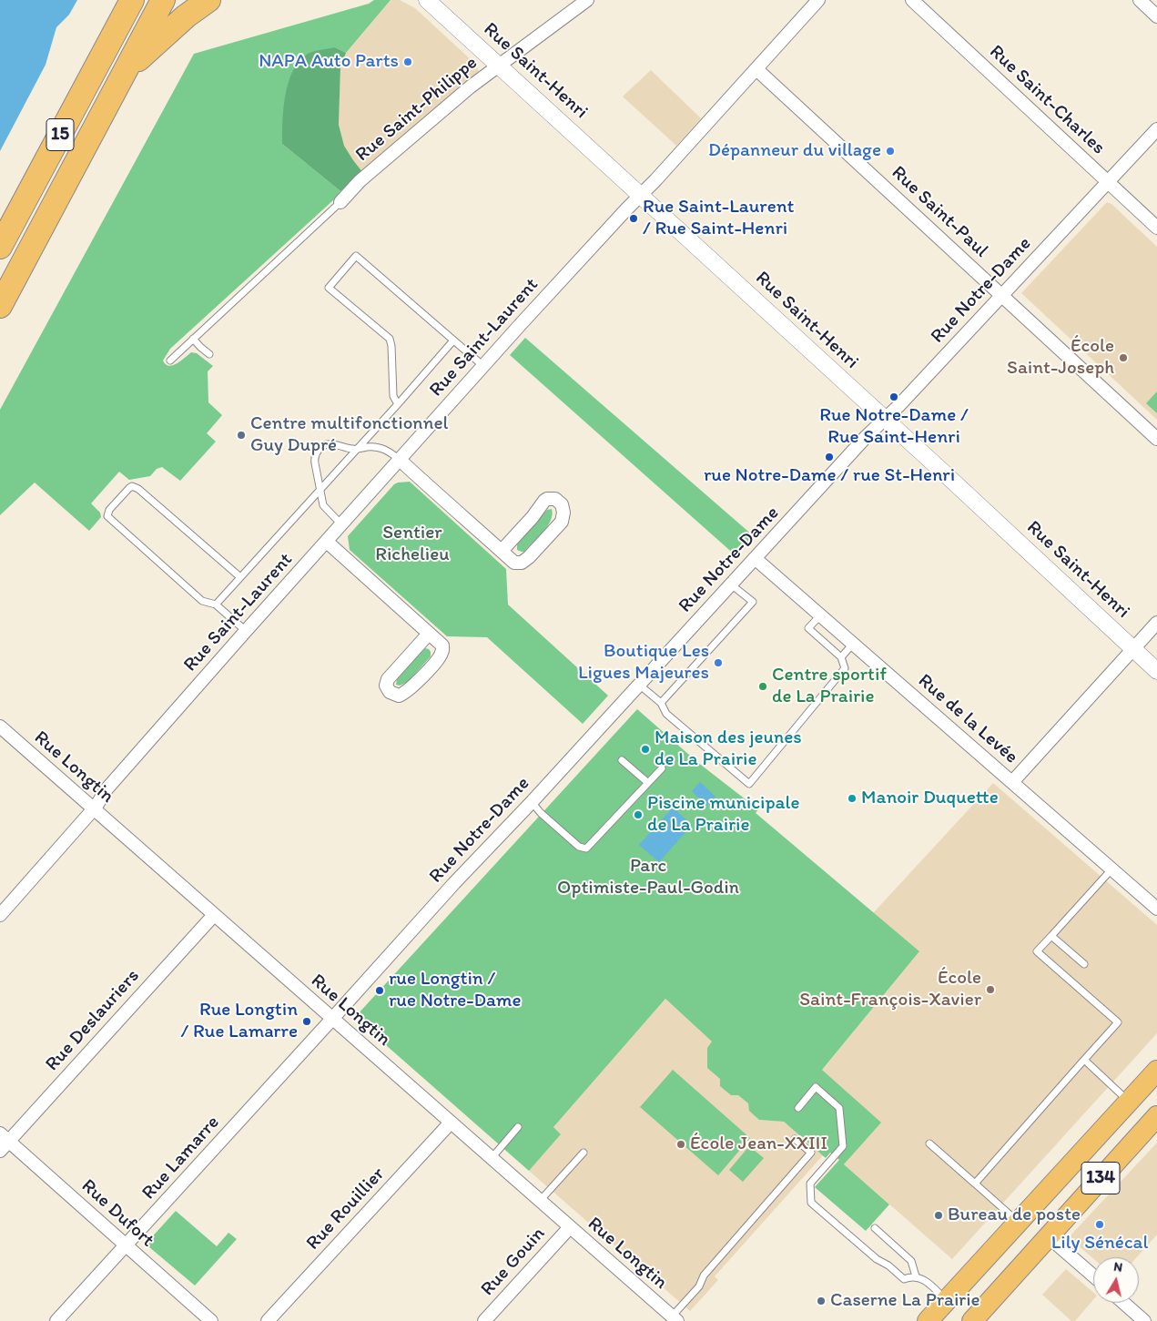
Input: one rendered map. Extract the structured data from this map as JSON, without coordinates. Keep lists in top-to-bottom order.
{
  "streets": {
    "highway": ["15"],
    "main road": ["134"],
    "street": [
      "Rue Saint-Henri",
      "Rue Saint-Charles",
      "Rue Saint-Philippe",
      "Rue Saint-Paul",
      "Rue Notre-Dame",
      "Rue Saint-Laurent",
      "Rue de la Levée",
      "Rue Longtin",
      "Rue Deslauriers",
      "Rue Lamarre",
      "Rue Rouillier",
      "Rue Dufort",
      "Rue Gouin"
    ]
  },
  "crossings": [
    ["Rue Saint-Henri", "Rue Saint-Philippe"],
    ["Rue Saint-Henri", "Rue Notre-Dame"],
    ["Rue Saint-Henri", "Rue Saint-Laurent"],
    ["Rue Saint-Charles", "Rue Notre-Dame"],
    ["Rue Saint-Paul", "Rue Notre-Dame"],
    ["Rue Saint-Paul", "Rue Saint-Laurent"],
    ["Rue Notre-Dame", "Rue de la Levée"],
    ["Rue Notre-Dame", "Rue Longtin"],
    ["Rue Notre-Dame", "Rue Lamarre"],
    ["Rue Saint-Laurent", "Rue Longtin"],
    ["Rue Longtin", "Rue Deslauriers"],
    ["Rue Longtin", "Rue Lamarre"],
    ["Rue Longtin", "Rue Rouillier"],
    ["Rue Longtin", "Rue Gouin"],
    ["Rue Deslauriers", "Rue Dufort"],
    ["Rue Lamarre", "Rue Dufort"]
  ],
  "parks": ["Sentier Richelieu", "Parc Optimiste-Paul-Godin"],
  "places": [
    "NAPA Auto Parts",
    "Dépanneur du village",
    "Rue Saint-Laurent / Rue Saint-Henri",
    "École Saint-Joseph",
    "Rue Notre-Dame / Rue Saint-Henri",
    "Centre multifonctionnel Guy Dupré",
    "rue Notre-Dame / rue St-Henri",
    "Boutique Les Ligues Majeures",
    "Centre sportif de La Prairie",
    "Maison des jeunes de La Prairie",
    "Manoir Duquette",
    "Piscine municipale de La Prairie",
    "École Saint-François-Xavier",
    "rue Longtin / rue Notre-Dame",
    "Rue Longtin / Rue Lamarre",
    "École Jean-XXIII",
    "Bureau de poste",
    "Lily Sénécal",
    "Caserne La Prairie"
  ],
  "north": "top"
}
